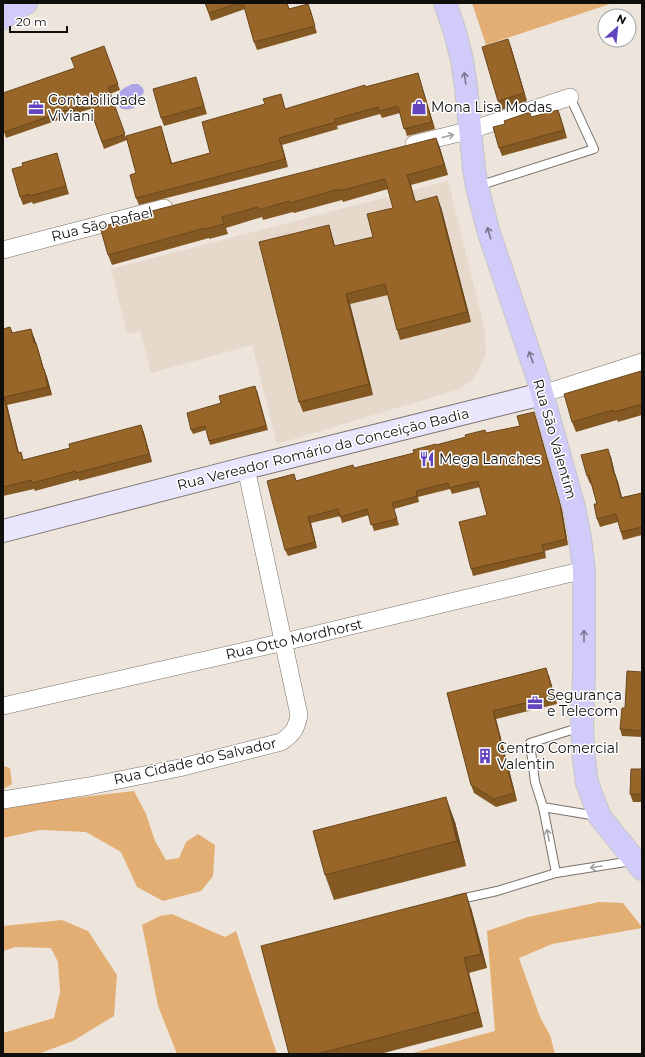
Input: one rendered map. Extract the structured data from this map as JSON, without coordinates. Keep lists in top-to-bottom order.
{
  "streets": {
    "main road": ["Rua São Valentim"],
    "street": [
      "Rua São Rafael",
      "Rua Vereador Romário da Conceição Badia",
      "Rua Otto Mordhorst",
      "Rua Cidade do Salvador"
    ]
  },
  "crossings": [
    ["Rua São Valentim", "Rua Vereador Romário da Conceição Badia"],
    ["Rua São Valentim", "Rua Otto Mordhorst"],
    ["Rua Vereador Romário da Conceição Badia", "Rua Cidade do Salvador"],
    ["Rua Otto Mordhorst", "Rua Cidade do Salvador"]
  ],
  "one_way": ["Rua São Valentim"],
  "places": {
    "shop": ["Mona Lisa Modas"],
    "office": ["Contabilidade Viviani", "Segurança e Telecom"],
    "restaurant": ["Mega Lanches"],
    "building": ["Centro Comercial Valentin"]
  },
  "scale_bar": "20 m",
  "north": "top right"
}
